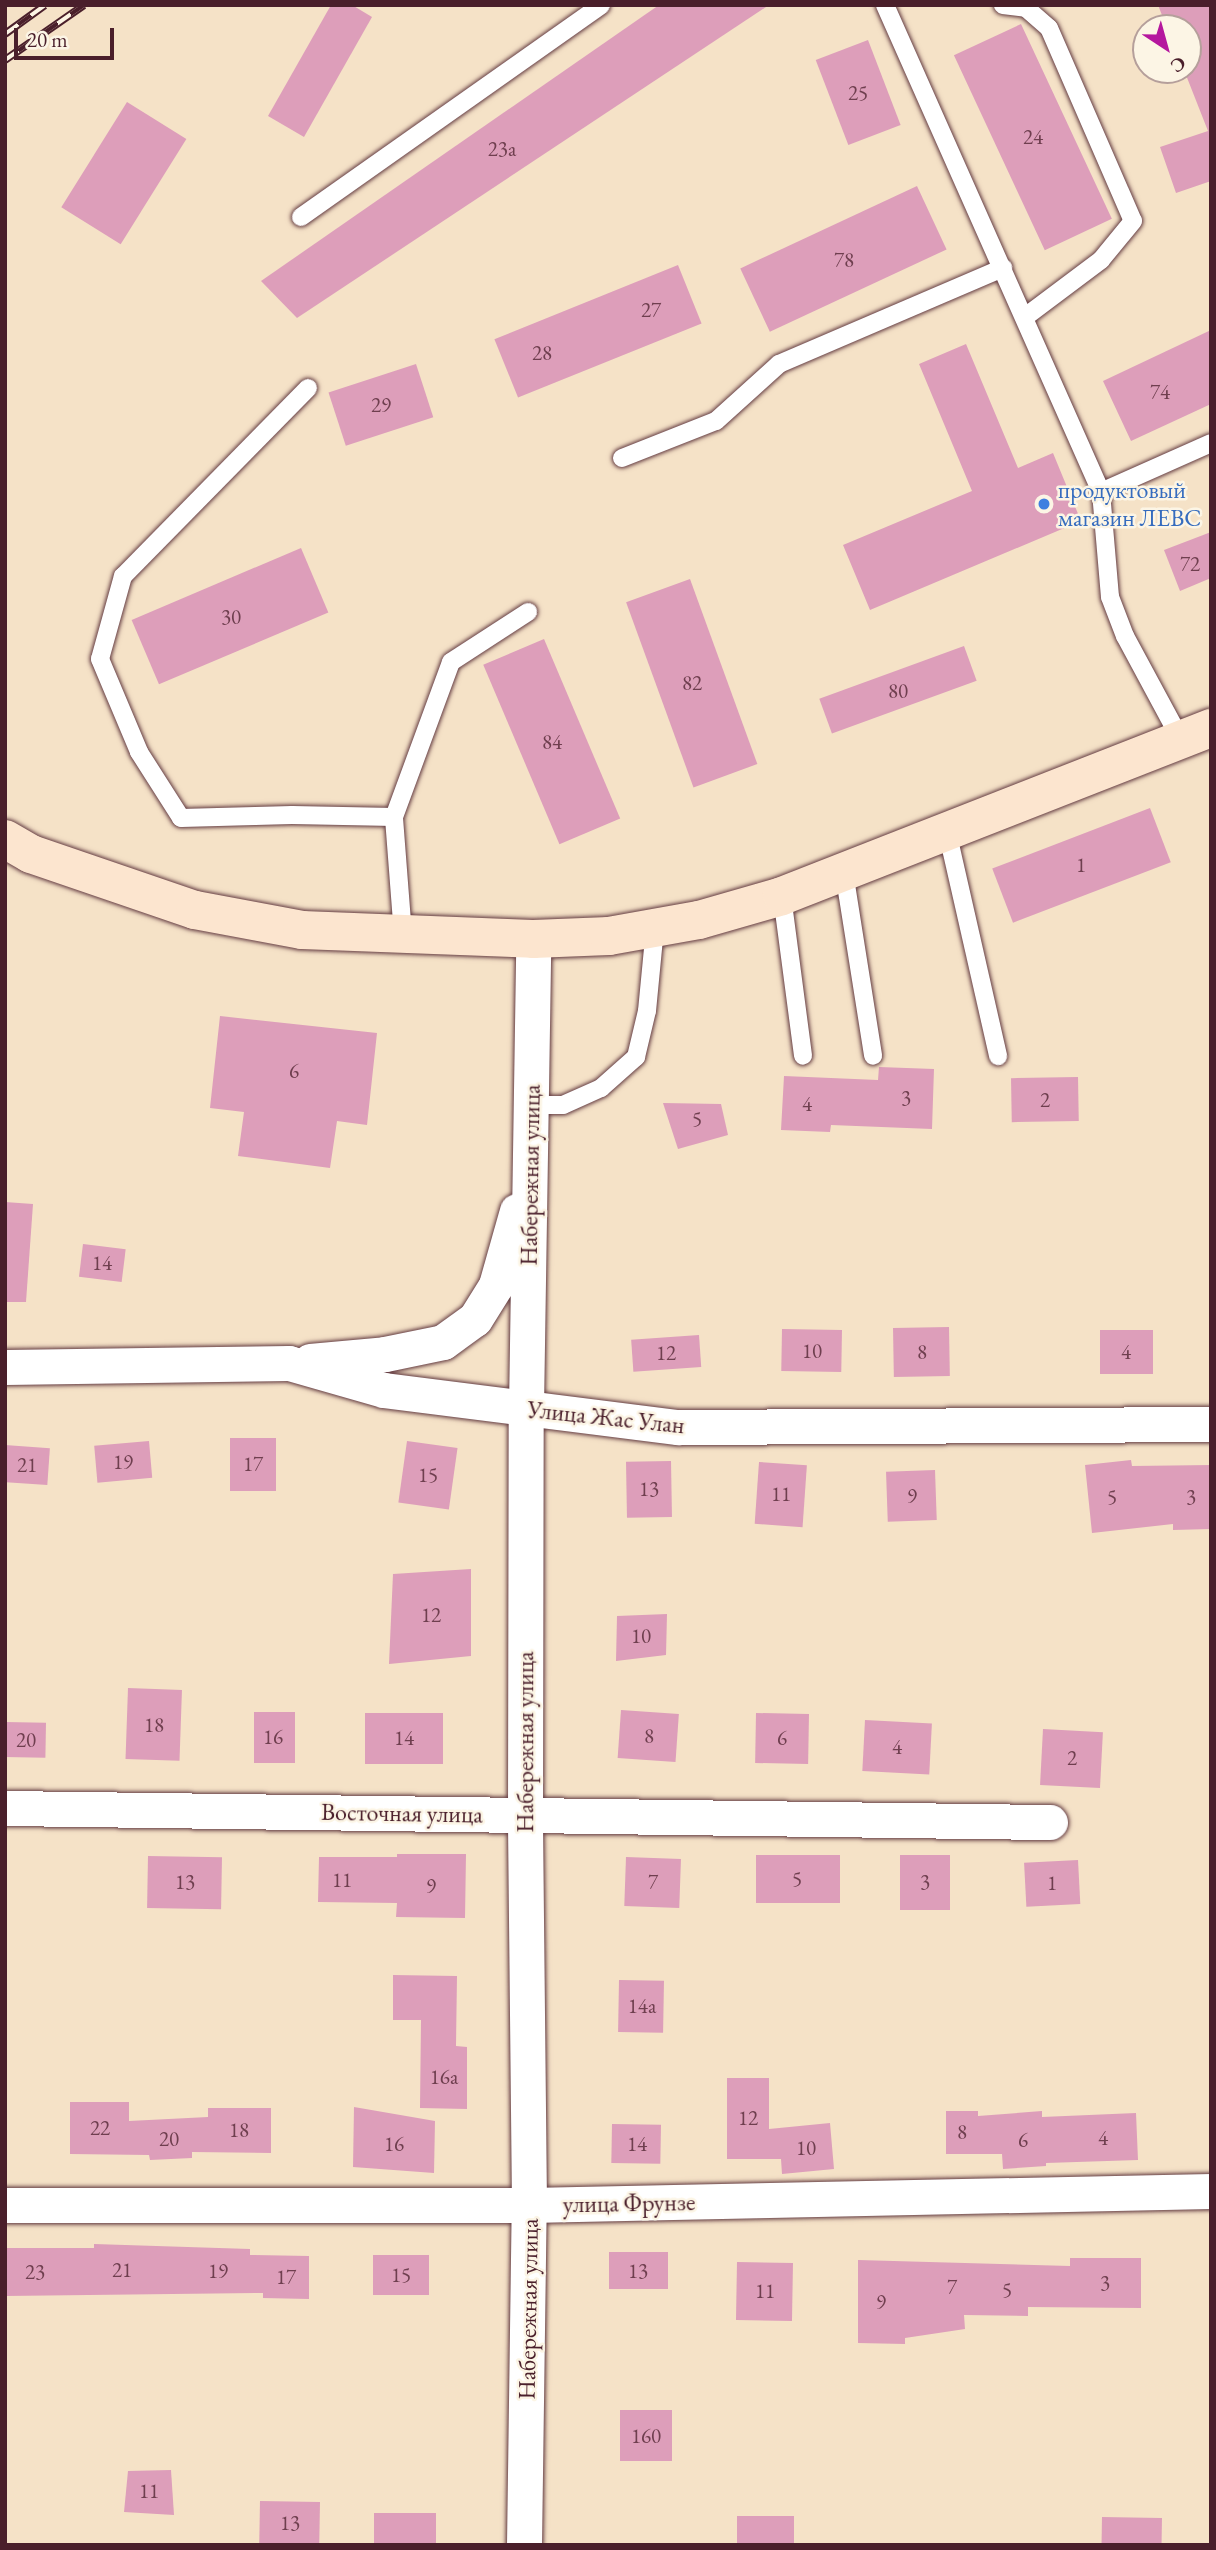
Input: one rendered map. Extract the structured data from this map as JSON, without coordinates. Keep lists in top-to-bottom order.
{
  "streets": {
    "street": [
      "Набережная улица",
      "Улица Жас Улан",
      "Восточная улица",
      "улица Фрунзе"
    ]
  },
  "crossings": [
    ["Набережная улица", "Улица Жас Улан"],
    ["Набережная улица", "Восточная улица"],
    ["Набережная улица", "улица Фрунзе"]
  ],
  "places": ["продуктовый магазин ЛЕВС"],
  "house_numbers": [
    "25",
    "24",
    "23а",
    "78",
    "27",
    "28",
    "74",
    "29",
    "72",
    "30",
    "82",
    "80",
    "84",
    "1",
    "6",
    "3",
    "2",
    "4",
    "5",
    "14",
    "10",
    "8",
    "4",
    "12",
    "19",
    "17",
    "21",
    "15",
    "13",
    "11",
    "9",
    "5",
    "3",
    "12",
    "10",
    "18",
    "8",
    "16",
    "14",
    "6",
    "20",
    "4",
    "2",
    "5",
    "11",
    "13",
    "7",
    "3",
    "1",
    "9",
    "14а",
    "16а",
    "12",
    "22",
    "18",
    "8",
    "4",
    "20",
    "6",
    "16",
    "14",
    "10",
    "21",
    "19",
    "13",
    "23",
    "15",
    "17",
    "3",
    "7",
    "5",
    "11",
    "9",
    "160",
    "11",
    "13"
  ],
  "scale_bar": "20 m",
  "north": "bottom right"
}
